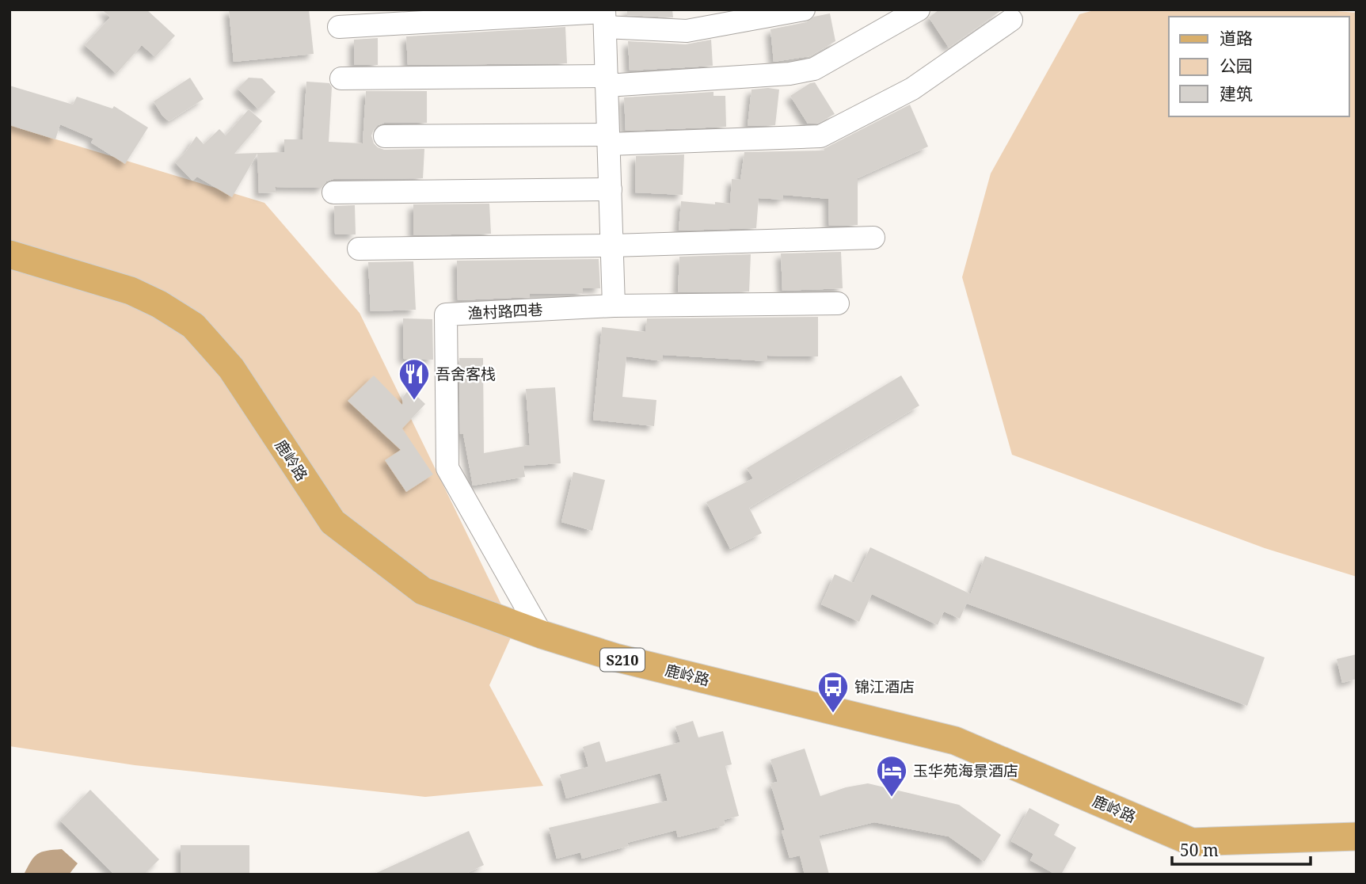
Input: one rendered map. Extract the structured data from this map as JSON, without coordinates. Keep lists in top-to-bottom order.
{
  "streets": {
    "main road": ["鹿岭路", "S210"],
    "street": ["渔村路四巷"]
  },
  "crossings": [
    ["渔村路四巷", "鹿岭路"]
  ],
  "places": {
    "restaurant": ["吾舍客栈"],
    "bus stop": ["锦江酒店"],
    "hotel": ["玉华苑海景酒店"]
  },
  "legend": ["道路", "公园", "建筑"],
  "scale_bar": "50 m"
}
